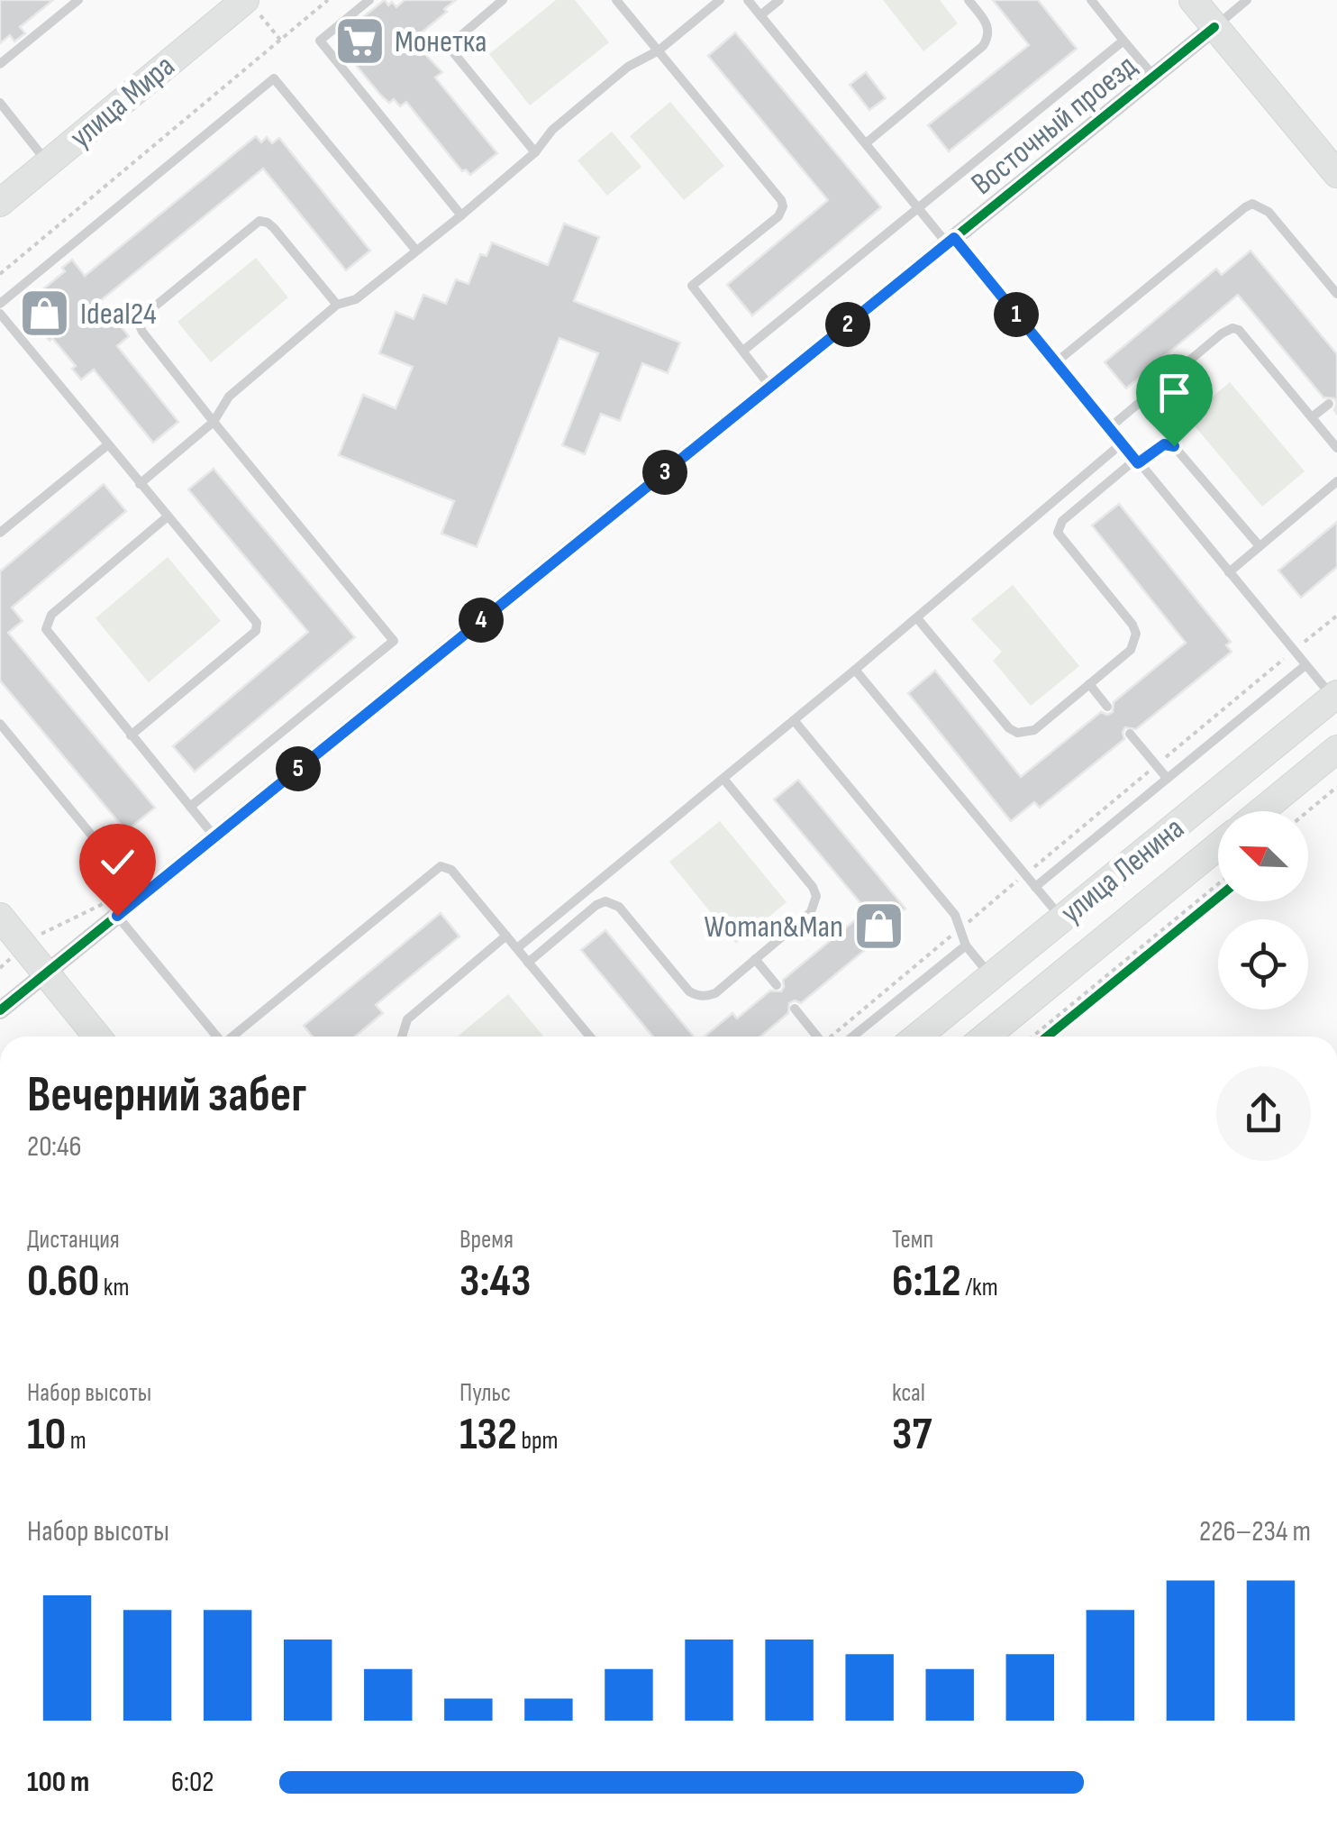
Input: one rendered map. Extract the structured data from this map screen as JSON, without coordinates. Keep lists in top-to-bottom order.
{
  "streets": {
    "main road": ["улица Мира", "улица Ленина"],
    "street": ["Восточный проезд"]
  },
  "places": {
    "supermarket": ["Монетка"],
    "shop": ["Ideal24", "Woman&Man"]
  },
  "north": "top left",
  "page": {
    "pins": [
      "1",
      "2",
      "3",
      "4",
      "5"
    ],
    "heading": ["Вечерний забег", "20:46"],
    "stats": [
      ["Дистанция", "0.60 km"],
      ["Время", "3:43"],
      ["Темп", "6:12 /km"],
      ["Набор высоты", "10 m"],
      ["Пульс", "132 bpm"],
      ["kcal", "37"]
    ],
    "chart": ["Набор высоты", "226–234 m"],
    "list": [
      {
        "name": "100 m",
        "note": "6:02"
      }
    ]
  }
}
